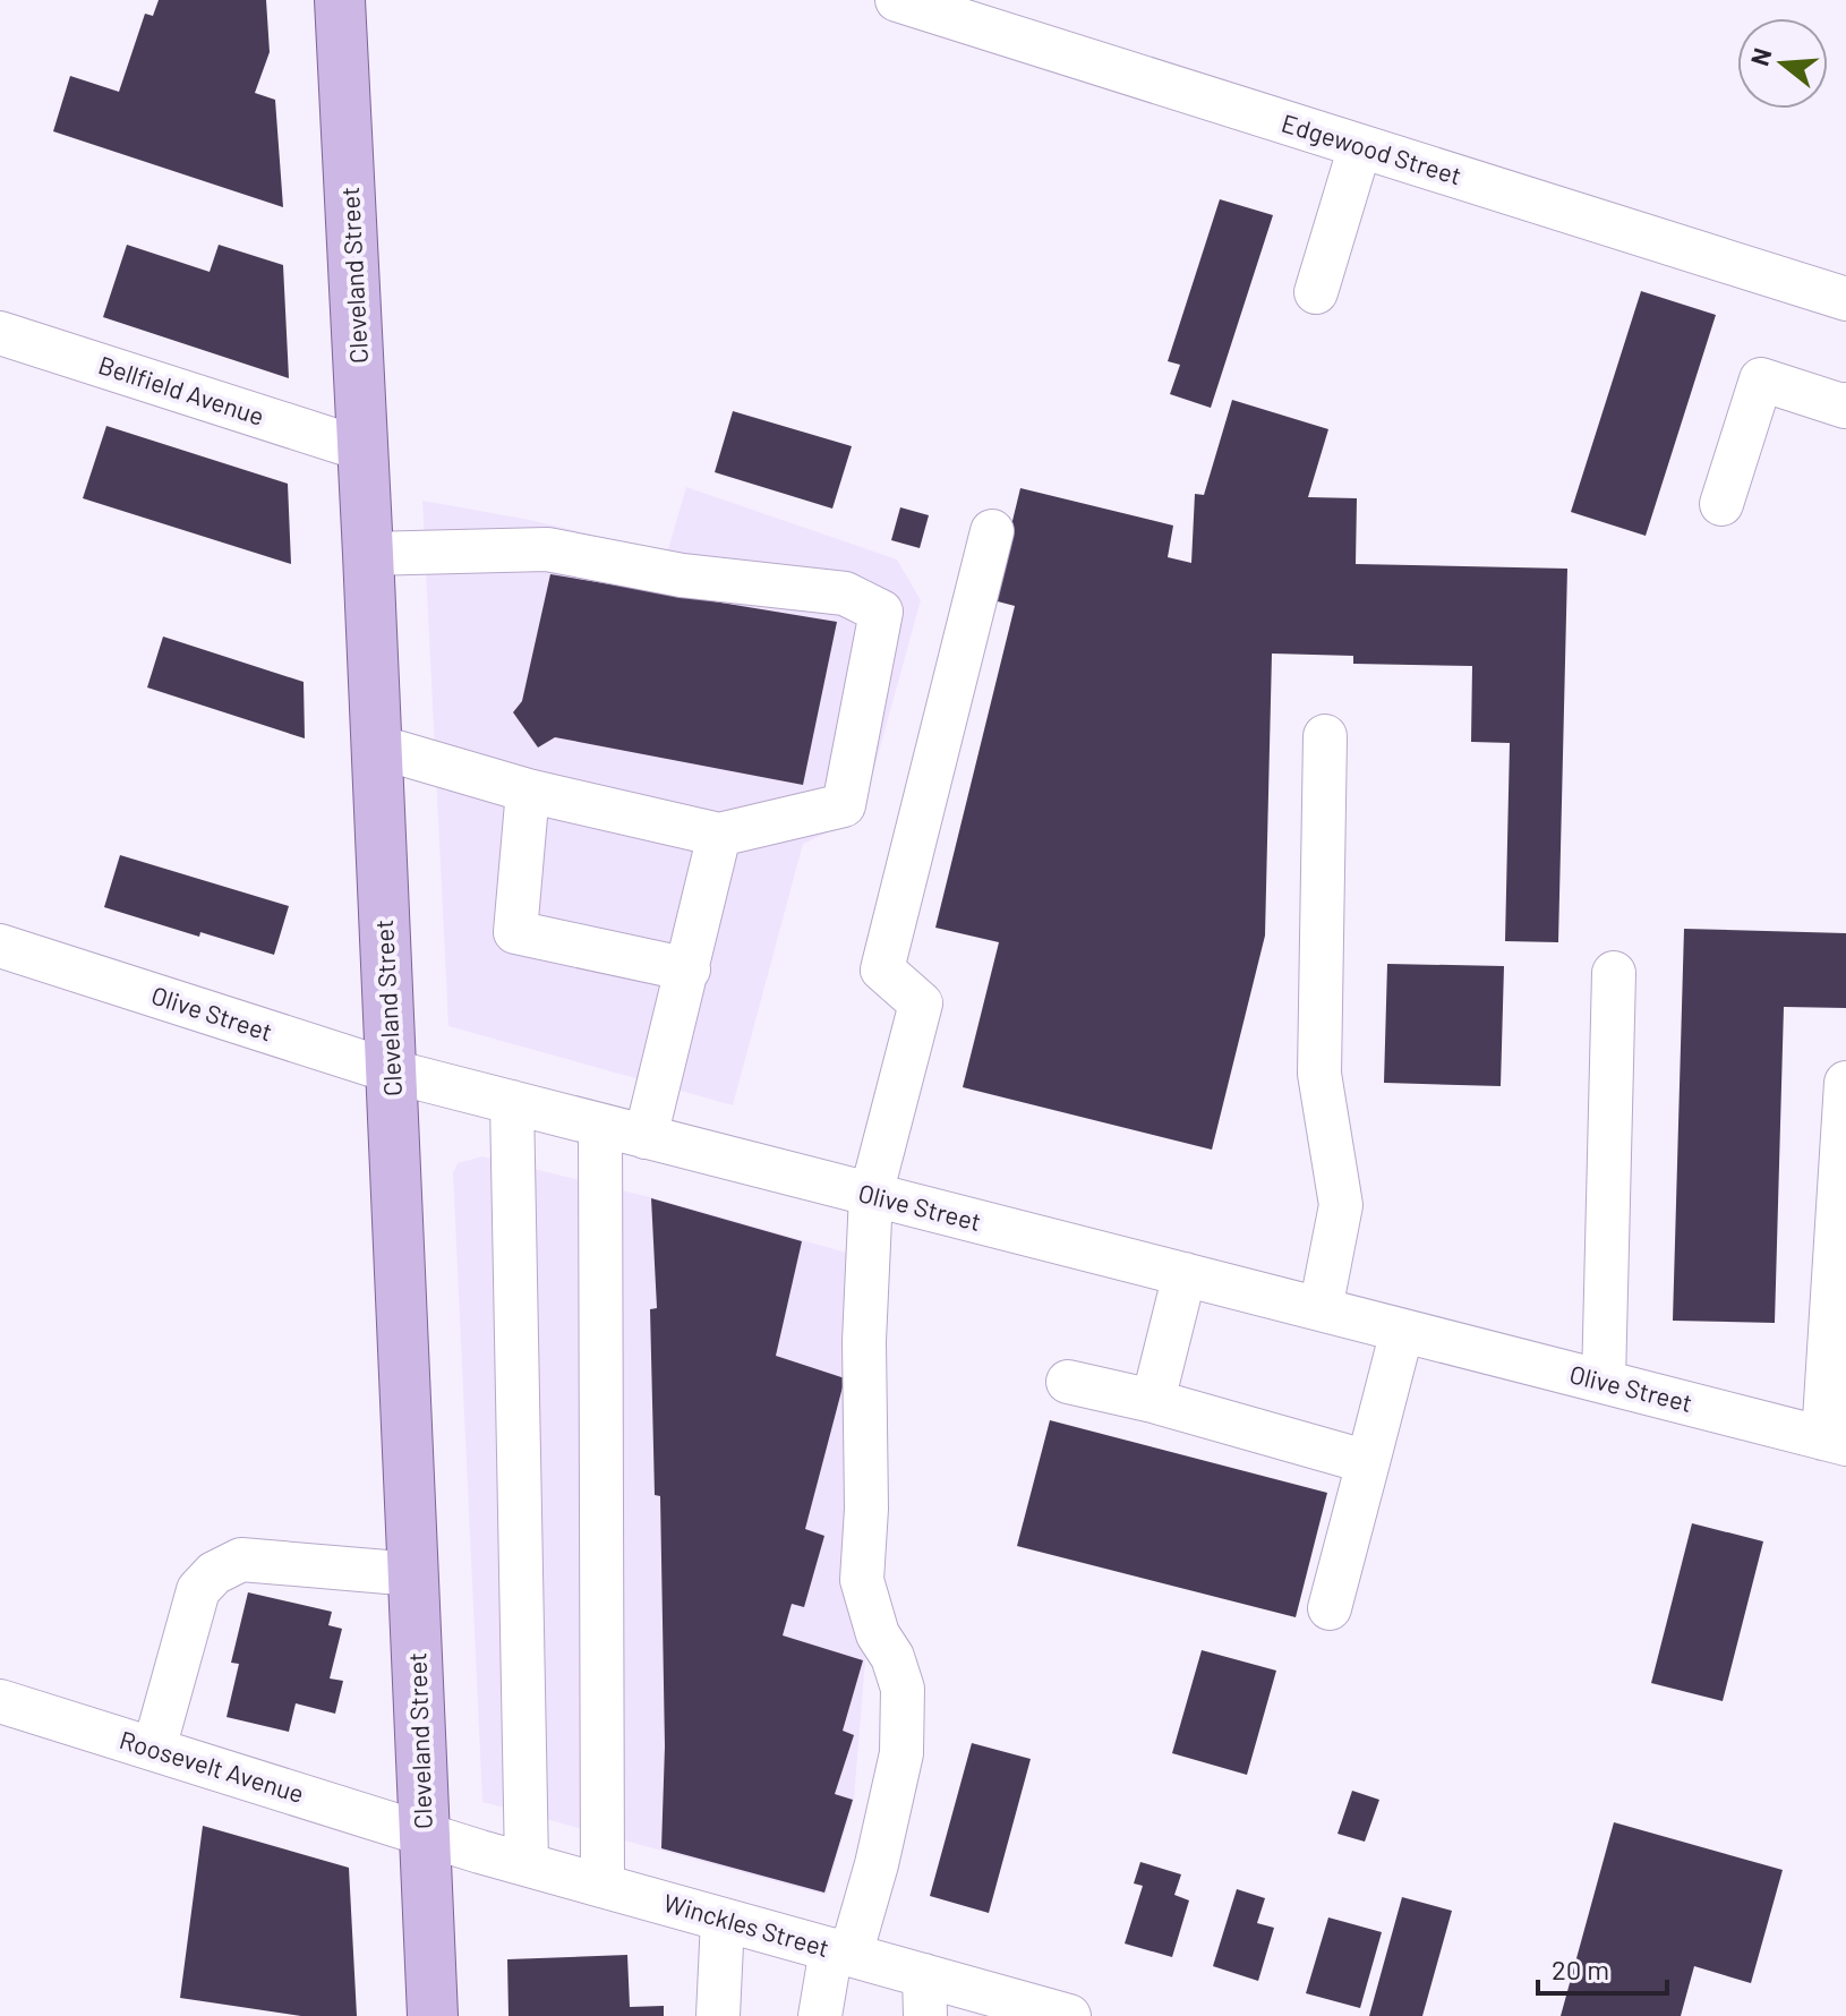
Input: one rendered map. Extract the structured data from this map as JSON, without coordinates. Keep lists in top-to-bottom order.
{
  "streets": {
    "main road": ["Cleveland Street"],
    "street": [
      "Edgewood Street",
      "Bellfield Avenue",
      "Olive Street",
      "Roosevelt Avenue",
      "Winckles Street"
    ]
  },
  "crossings": [
    ["Cleveland Street", "Bellfield Avenue"],
    ["Cleveland Street", "Olive Street"],
    ["Cleveland Street", "Roosevelt Avenue"],
    ["Cleveland Street", "Winckles Street"],
    ["Roosevelt Avenue", "Winckles Street"]
  ],
  "scale_bar": "20 m",
  "north": "left"
}
